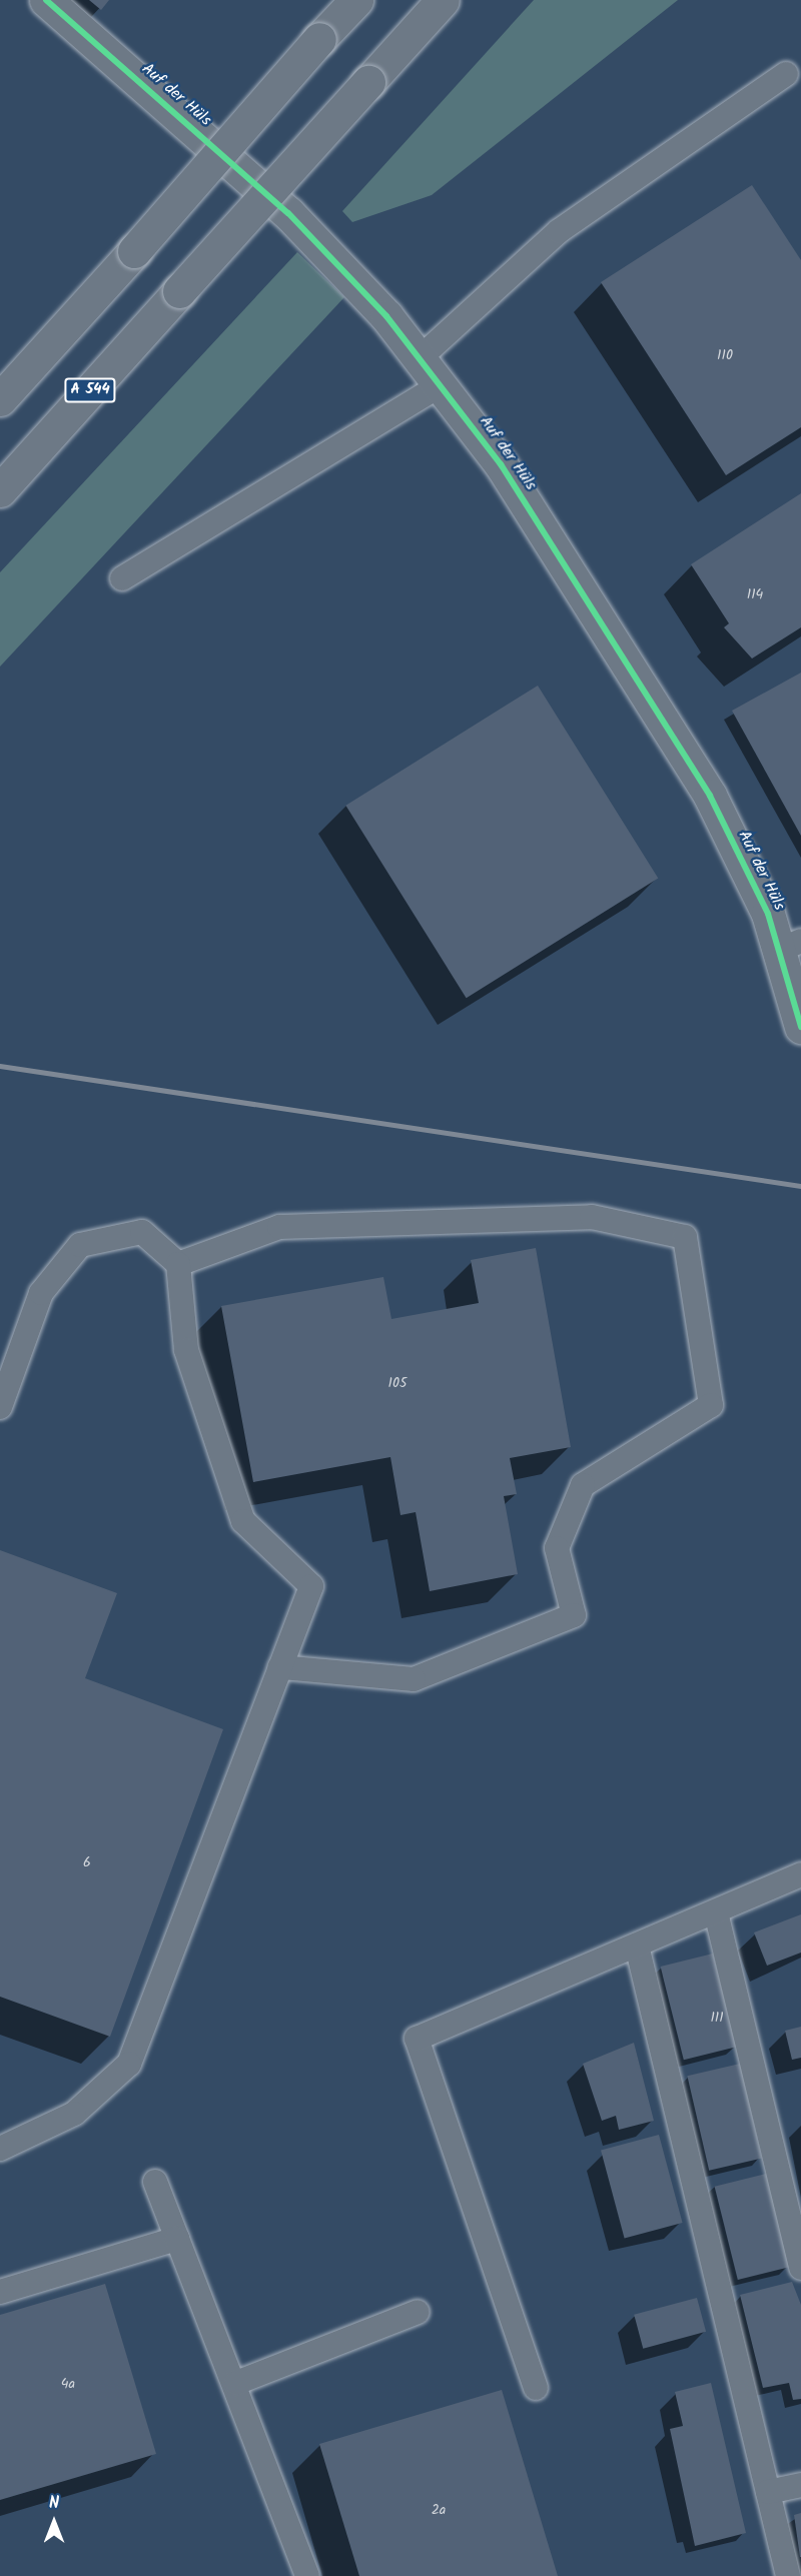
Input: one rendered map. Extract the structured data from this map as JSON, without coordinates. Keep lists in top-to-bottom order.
{
  "streets": {
    "main road": ["Auf der Hüls", "A 544"]
  },
  "house_numbers": [
    "110",
    "114",
    "105",
    "6",
    "111",
    "4a",
    "2a"
  ],
  "north": "top"
}
